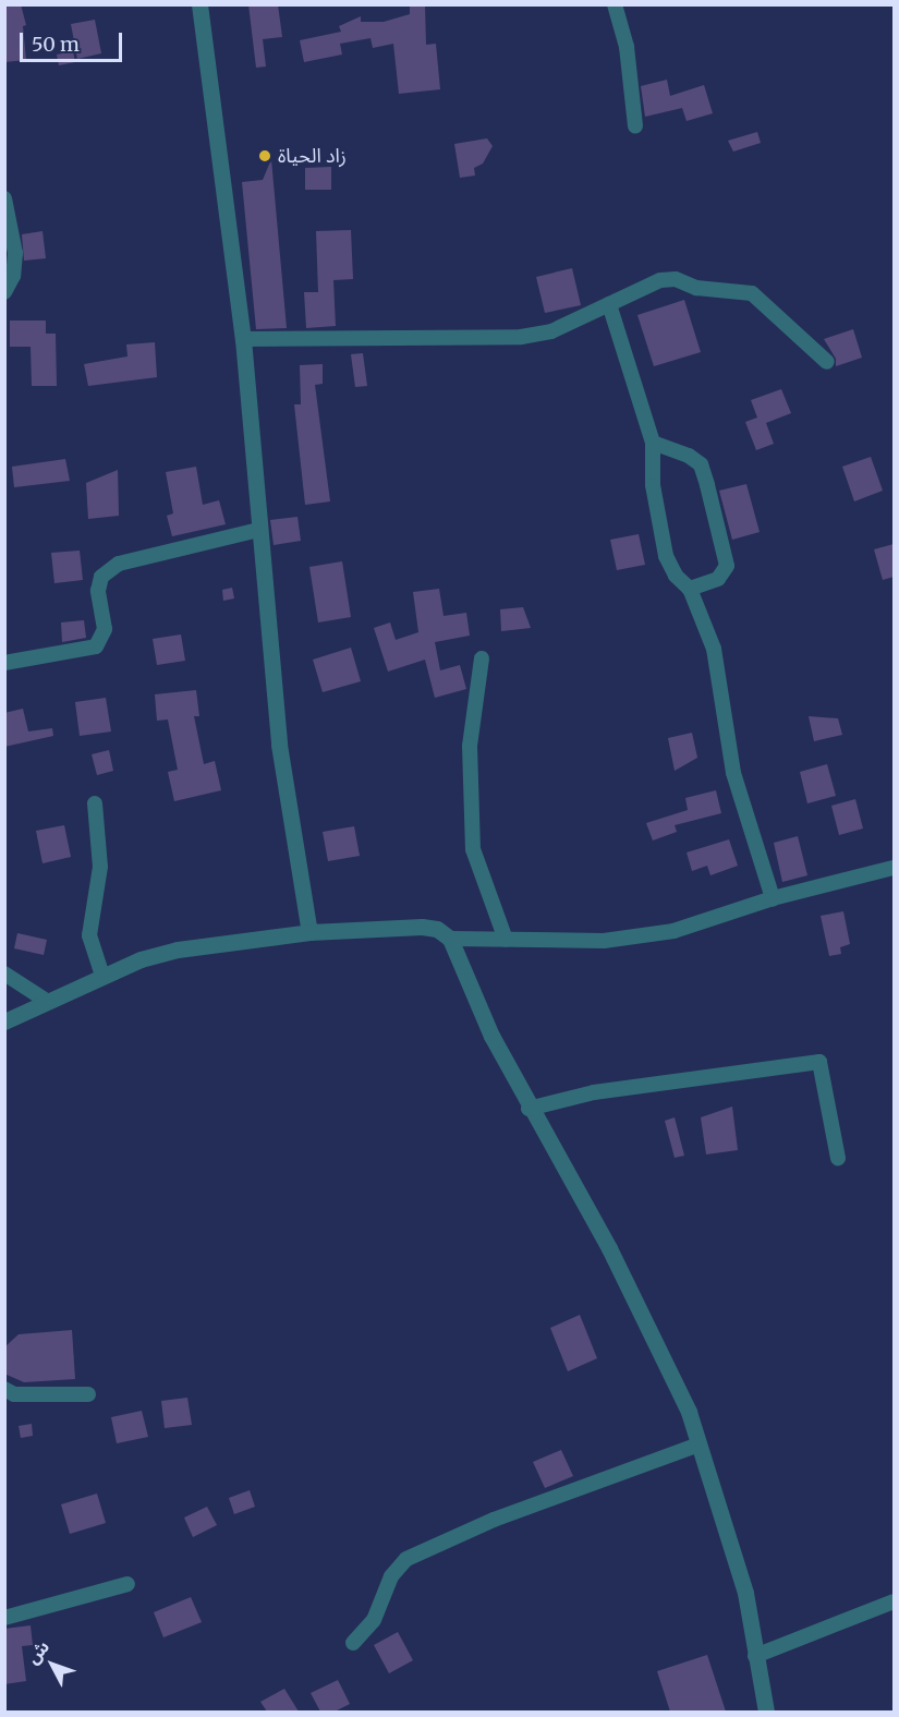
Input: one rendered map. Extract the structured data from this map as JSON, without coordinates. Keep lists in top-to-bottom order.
{
  "places": ["زاد الحياة"],
  "scale_bar": "50 m",
  "north": "top left"
}
